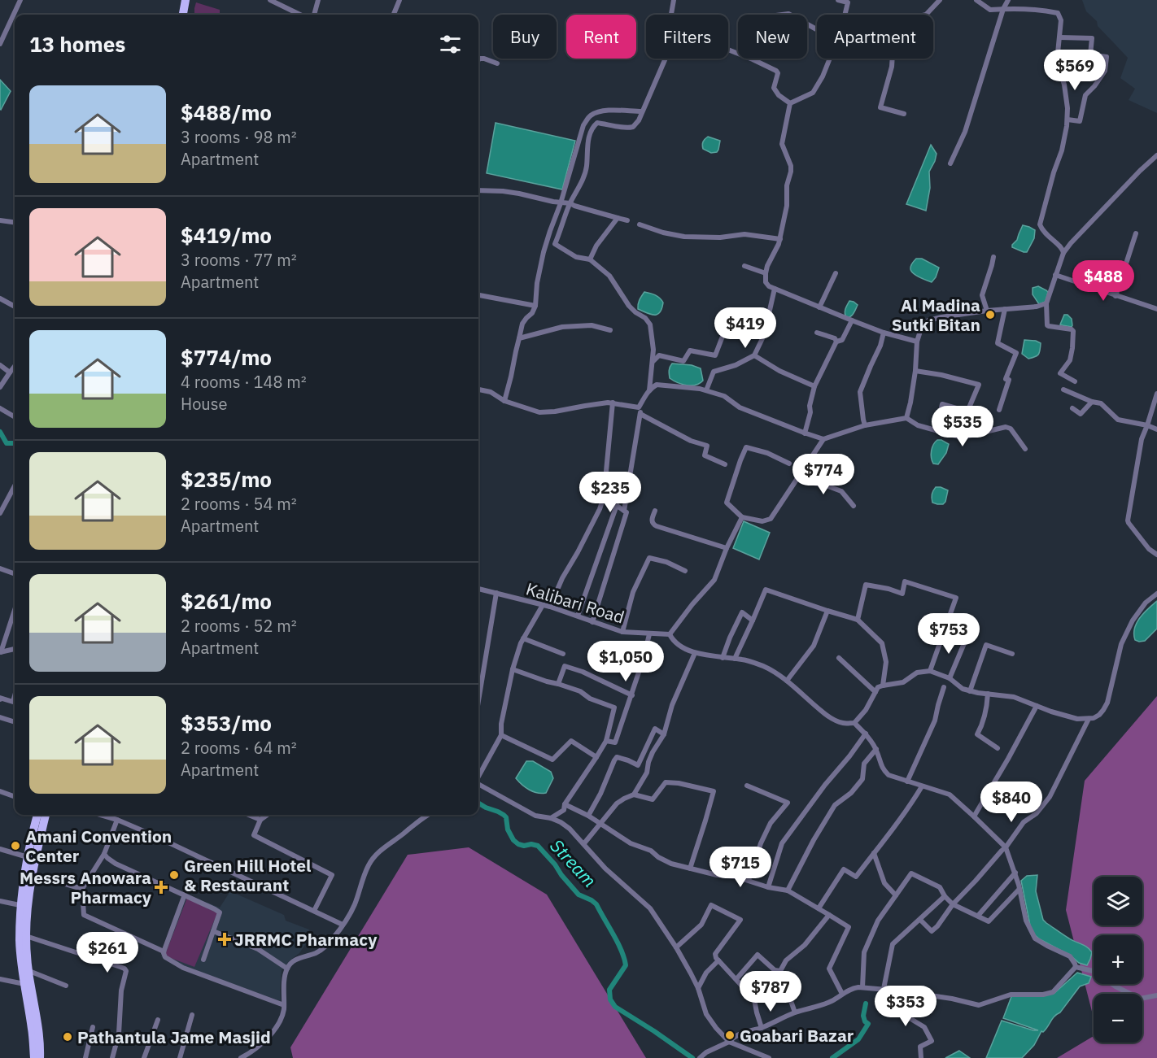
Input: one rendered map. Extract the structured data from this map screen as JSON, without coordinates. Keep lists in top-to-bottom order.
{
  "streets": {
    "street": ["Kalibari Road"]
  },
  "water": ["Stream"],
  "places": {
    "other": [
      "Al Madina Sutki Bitan",
      "Amani Convention Center",
      "Green Hill Hotel & Restaurant",
      "Goabari Bazar",
      "Pathantula Jame Masjid"
    ],
    "health": ["Messrs Anowara Pharmacy", "JRRMC Pharmacy"]
  },
  "page": {
    "chip": [
      "Buy",
      "Rent",
      "Filters",
      "New",
      "Apartment"
    ],
    "heading": "13 homes",
    "price": [
      "$569",
      "$488",
      "$419",
      "$535",
      "$774",
      "$235",
      "$753",
      "$1,050",
      "$840",
      "$715",
      "$261",
      "$787",
      "$353"
    ],
    "list": [
      {
        "name": "$488/mo",
        "note": "3 rooms · 98 m² · Apartment"
      },
      {
        "name": "$419/mo",
        "note": "3 rooms · 77 m² · Apartment"
      },
      {
        "name": "$774/mo",
        "note": "4 rooms · 148 m² · House"
      },
      {
        "name": "$235/mo",
        "note": "2 rooms · 54 m² · Apartment"
      },
      {
        "name": "$261/mo",
        "note": "2 rooms · 52 m² · Apartment"
      },
      {
        "name": "$353/mo",
        "note": "2 rooms · 64 m² · Apartment"
      }
    ],
    "map_buttons": ["+", "−"]
  }
}
